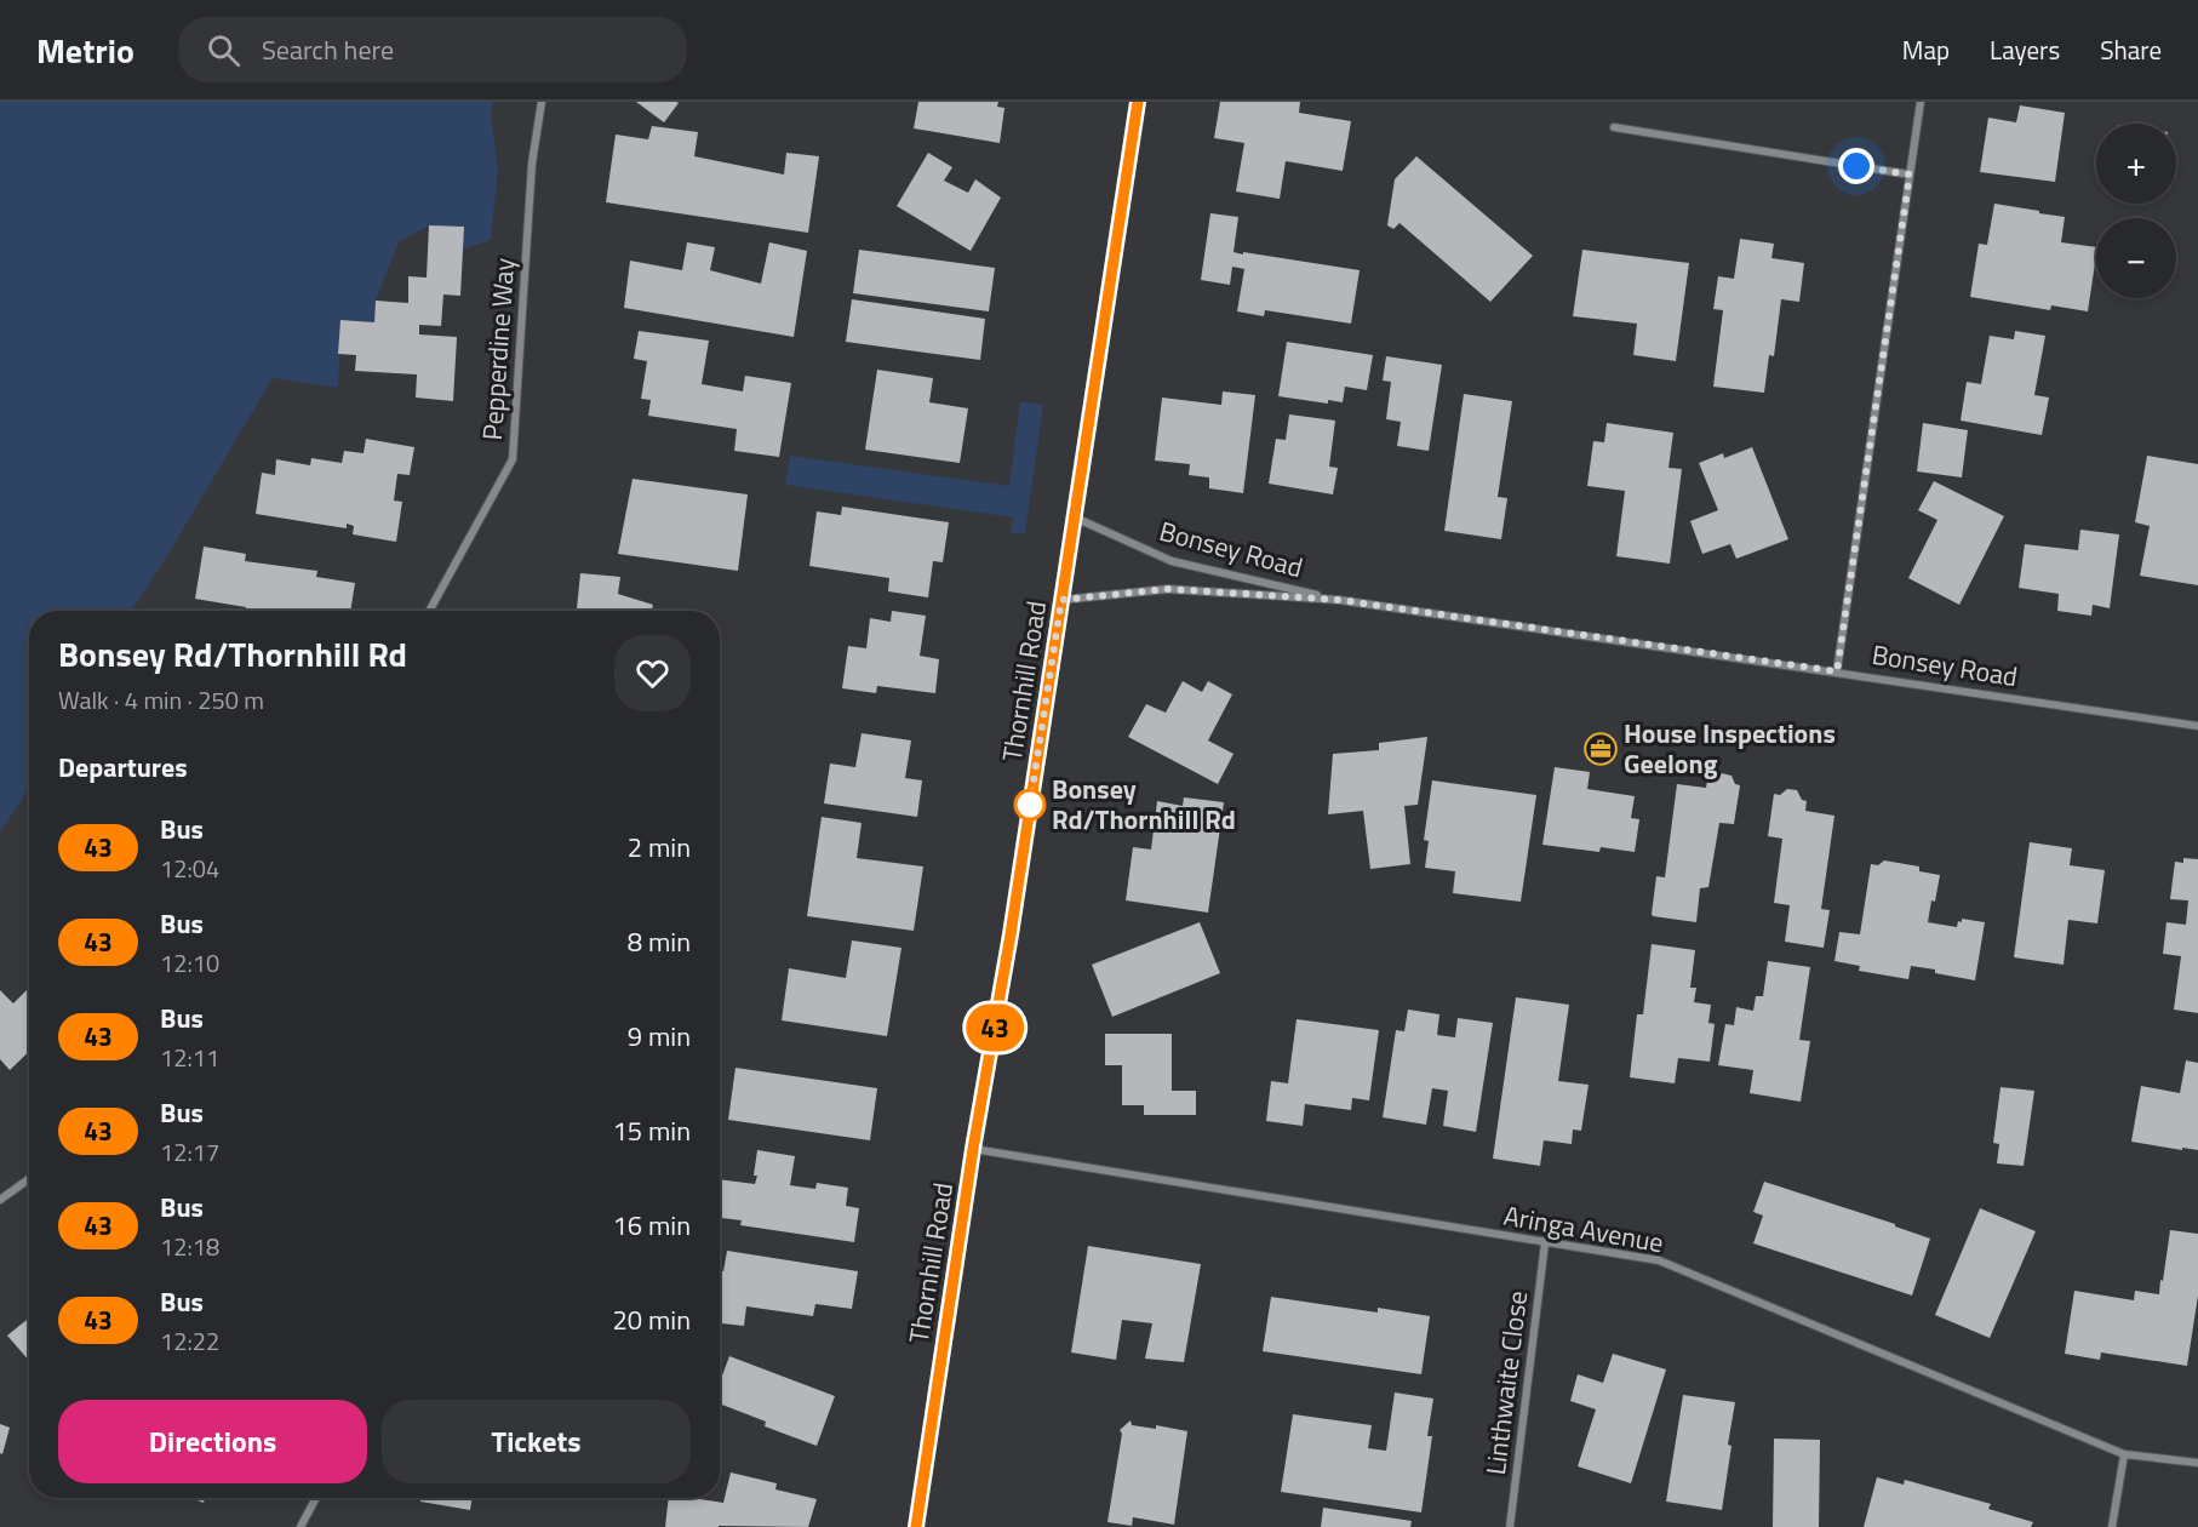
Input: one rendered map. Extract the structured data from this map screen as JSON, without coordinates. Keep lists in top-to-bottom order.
{
  "streets": {
    "street": [
      "Pepperdine Way",
      "Bonsey Road",
      "Thornhill Road",
      "Aringa Avenue",
      "Linthwaite Close"
    ]
  },
  "crossings": [
    ["Bonsey Road", "Thornhill Road"],
    ["Thornhill Road", "Aringa Avenue"],
    ["Aringa Avenue", "Linthwaite Close"]
  ],
  "places": {
    "office": ["House Inspections Geelong"],
    "other": ["Bonsey Rd/Thornhill Rd"]
  },
  "lines": ["bus line 43"],
  "page": {
    "header": "Metrio",
    "search": "Search here",
    "nav": ["Map", "Layers", "Share"],
    "on_map": "43",
    "map_buttons": ["+", "−"],
    "heading": [
      ["Bonsey Rd/Thornhill Rd", "Walk · 4 min · 250 m"],
      "Departures"
    ],
    "list": [
      {
        "mark": "43",
        "name": "Bus",
        "note": "12:04",
        "value": "2 min"
      },
      {
        "mark": "43",
        "name": "Bus",
        "note": "12:10",
        "value": "8 min"
      },
      {
        "mark": "43",
        "name": "Bus",
        "note": "12:11",
        "value": "9 min"
      },
      {
        "mark": "43",
        "name": "Bus",
        "note": "12:17",
        "value": "15 min"
      },
      {
        "mark": "43",
        "name": "Bus",
        "note": "12:18",
        "value": "16 min"
      },
      {
        "mark": "43",
        "name": "Bus",
        "note": "12:22",
        "value": "20 min"
      }
    ],
    "buttons": ["Directions", "Tickets"]
  }
}
